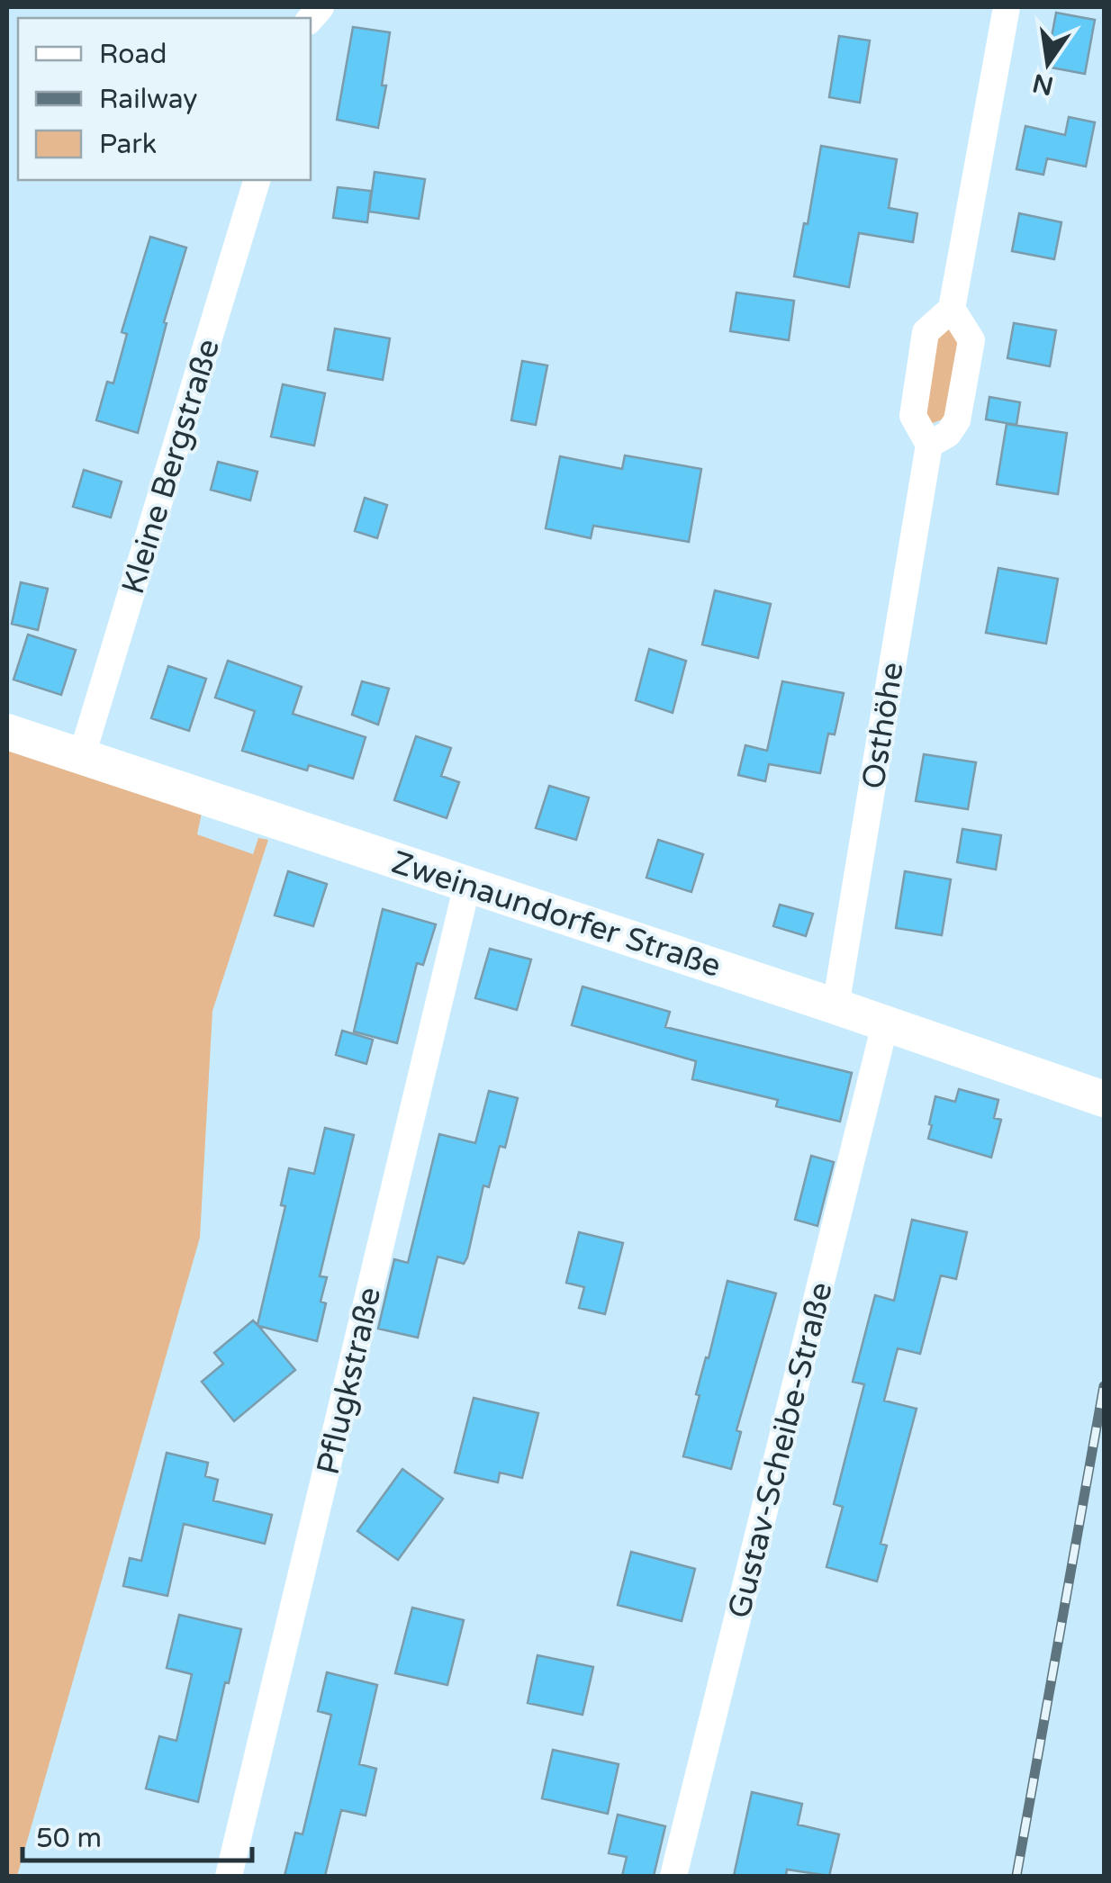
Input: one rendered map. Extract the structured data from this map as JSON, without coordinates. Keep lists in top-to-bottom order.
{
  "streets": {
    "street": [
      "Kleine Bergstraße",
      "Osthöhe",
      "Zweinaundorfer Straße",
      "Pflugkstraße",
      "Gustav-Scheibe-Straße"
    ]
  },
  "crossings": [
    ["Kleine Bergstraße", "Zweinaundorfer Straße"],
    ["Osthöhe", "Zweinaundorfer Straße"],
    ["Zweinaundorfer Straße", "Pflugkstraße"],
    ["Zweinaundorfer Straße", "Gustav-Scheibe-Straße"]
  ],
  "legend": ["Road", "Railway", "Park"],
  "scale_bar": "50 m",
  "north": "bottom"
}
